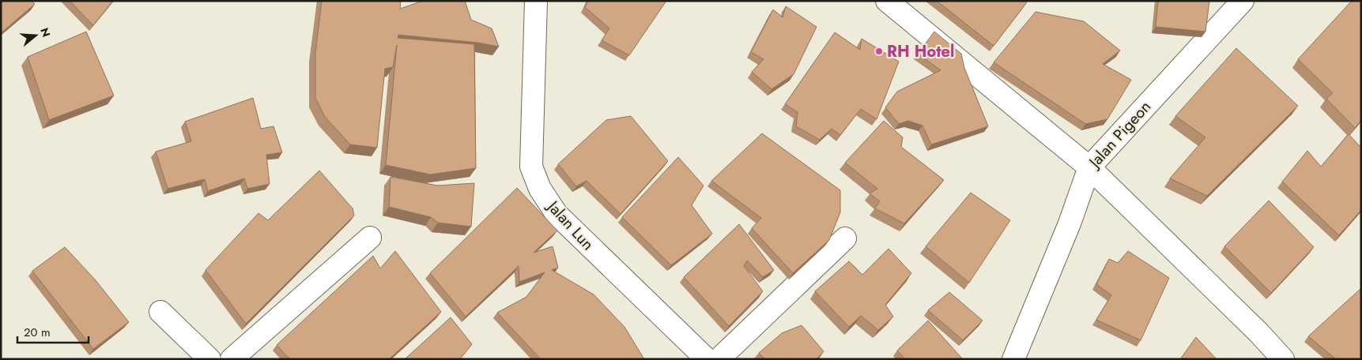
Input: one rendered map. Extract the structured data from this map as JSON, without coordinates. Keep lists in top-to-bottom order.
{
  "streets": {
    "street": ["Jalan Pigeon", "Jalan Lun"]
  },
  "places": ["RH Hotel"],
  "scale_bar": "20 m",
  "north": "right"
}
